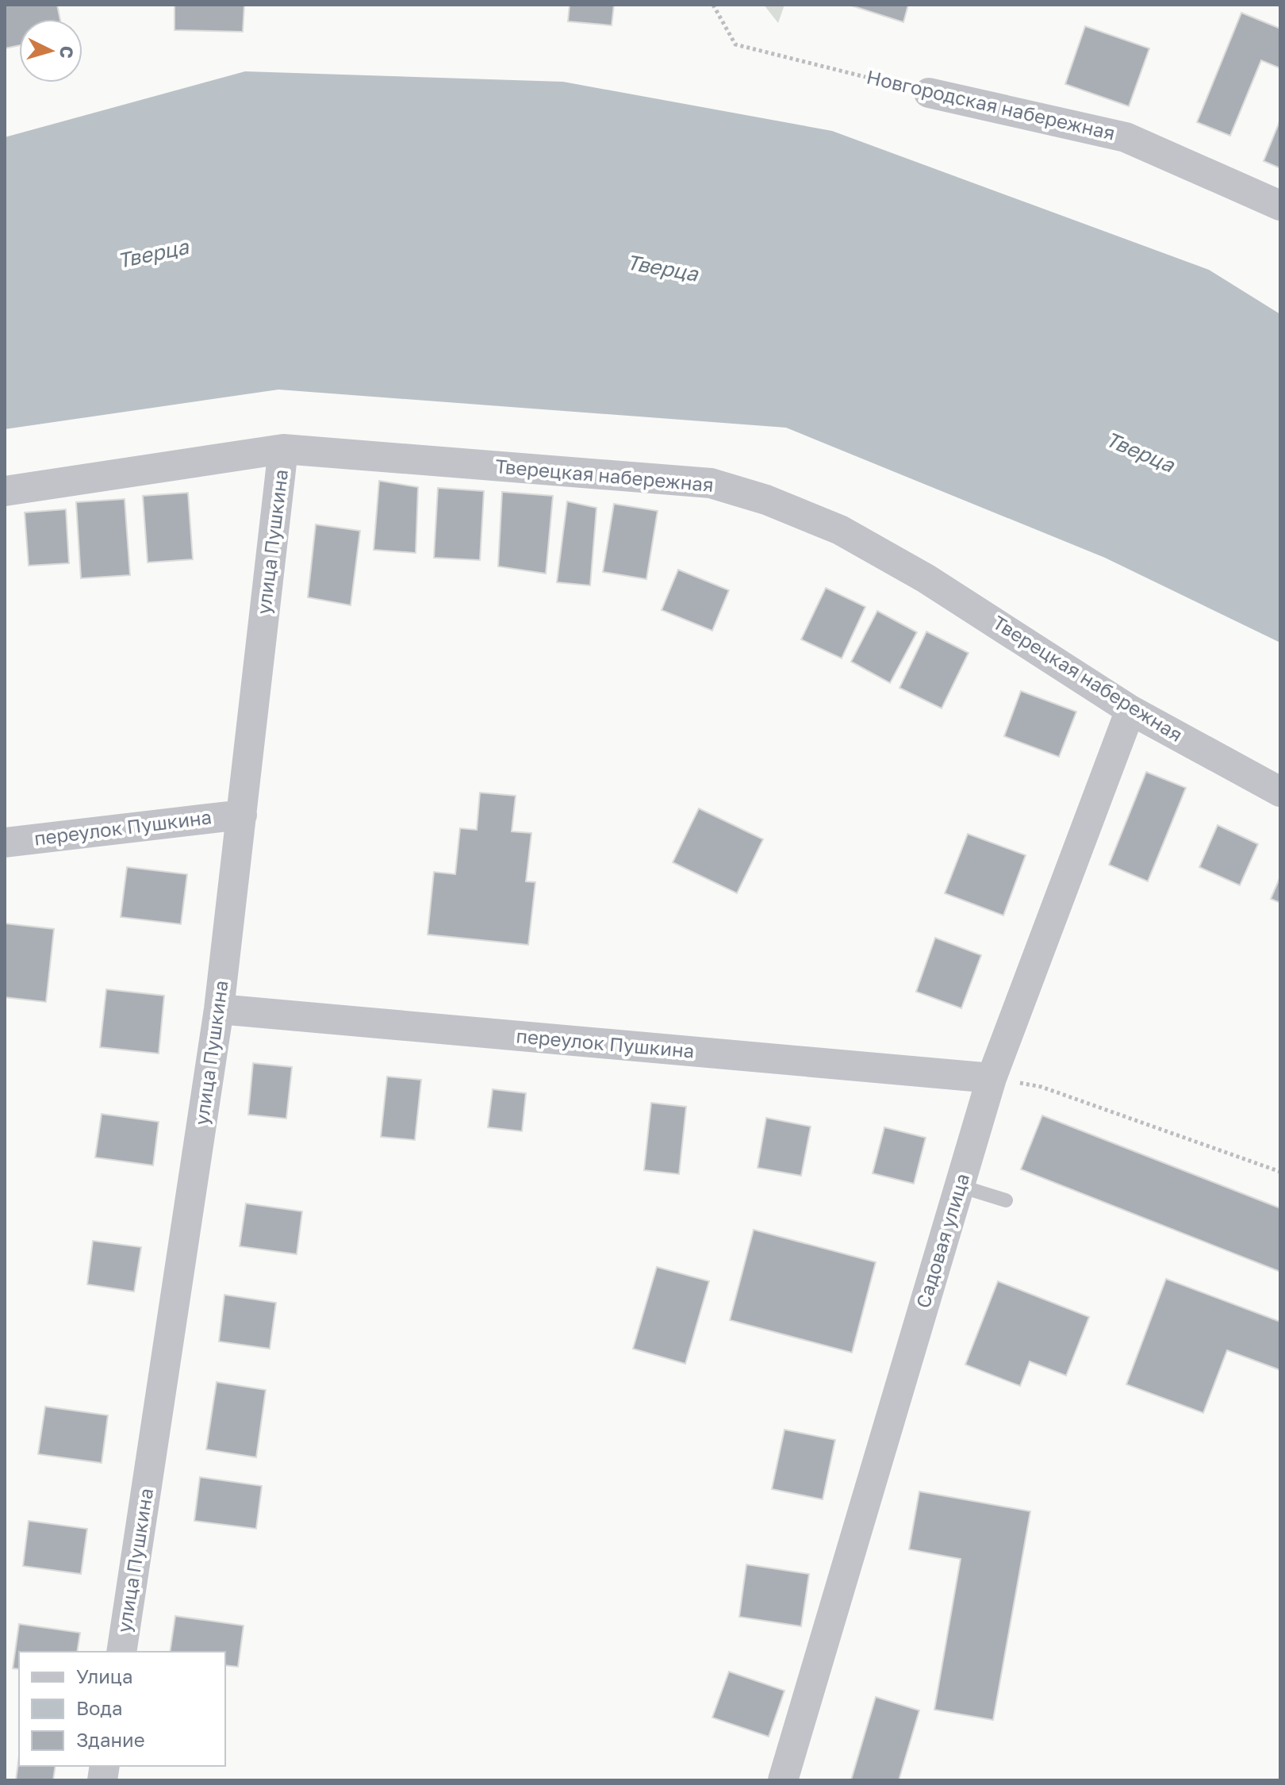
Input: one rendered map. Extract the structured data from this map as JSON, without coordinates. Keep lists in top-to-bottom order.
{
  "streets": {
    "street": [
      "Новгородская набережная",
      "Тверецкая набережная",
      "улица Пушкина",
      "переулок Пушкина",
      "Садовая улица"
    ]
  },
  "crossings": [
    ["Тверецкая набережная", "улица Пушкина"],
    ["Тверецкая набережная", "Садовая улица"],
    ["улица Пушкина", "переулок Пушкина"],
    ["переулок Пушкина", "Садовая улица"]
  ],
  "water": ["Тверца"],
  "legend": ["Улица", "Вода", "Здание"],
  "north": "right"
}
